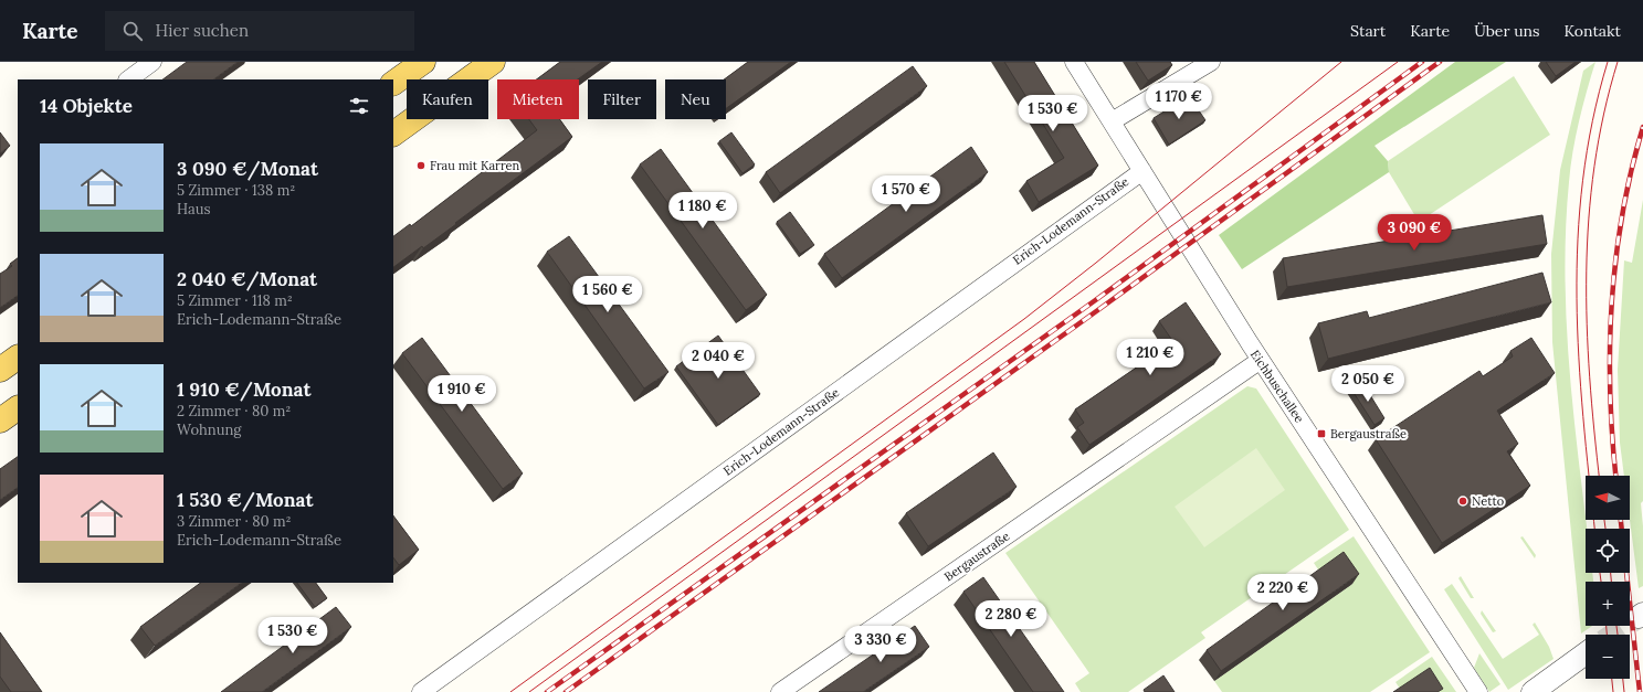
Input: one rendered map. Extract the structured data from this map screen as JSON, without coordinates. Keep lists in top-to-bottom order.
{
  "streets": {
    "street": ["Erich-Lodemann-Straße", "Eichbuschallee", "Bergaustraße"]
  },
  "crossings": [
    ["Erich-Lodemann-Straße", "Eichbuschallee"],
    ["Eichbuschallee", "Bergaustraße"]
  ],
  "places": {
    "other": ["Frau mit Karren", "Netto"],
    "transit": ["Bergaustraße"]
  },
  "north": "left",
  "page": {
    "header": "Karte",
    "search": "Hier suchen",
    "nav": [
      "Start",
      "Karte",
      "Über uns",
      "Kontakt"
    ],
    "chip": [
      "Kaufen",
      "Mieten",
      "Filter",
      "Neu"
    ],
    "heading": "14 Objekte",
    "price": [
      "1 170 €",
      "1 530 €",
      "1 570 €",
      "1 180 €",
      "3 090 €",
      "1 560 €",
      "1 210 €",
      "2 040 €",
      "2 050 €",
      "1 910 €",
      "2 220 €",
      "2 280 €",
      "1 530 €",
      "3 330 €"
    ],
    "list": [
      {
        "name": "3 090 €/Monat",
        "note": "5 Zimmer · 138 m² · Haus"
      },
      {
        "name": "2 040 €/Monat",
        "note": "5 Zimmer · 118 m² · Erich-Lodemann-Straße"
      },
      {
        "name": "1 910 €/Monat",
        "note": "2 Zimmer · 80 m² · Wohnung"
      },
      {
        "name": "1 530 €/Monat",
        "note": "3 Zimmer · 80 m² · Erich-Lodemann-Straße"
      }
    ],
    "map_buttons": ["+", "−"]
  }
}
